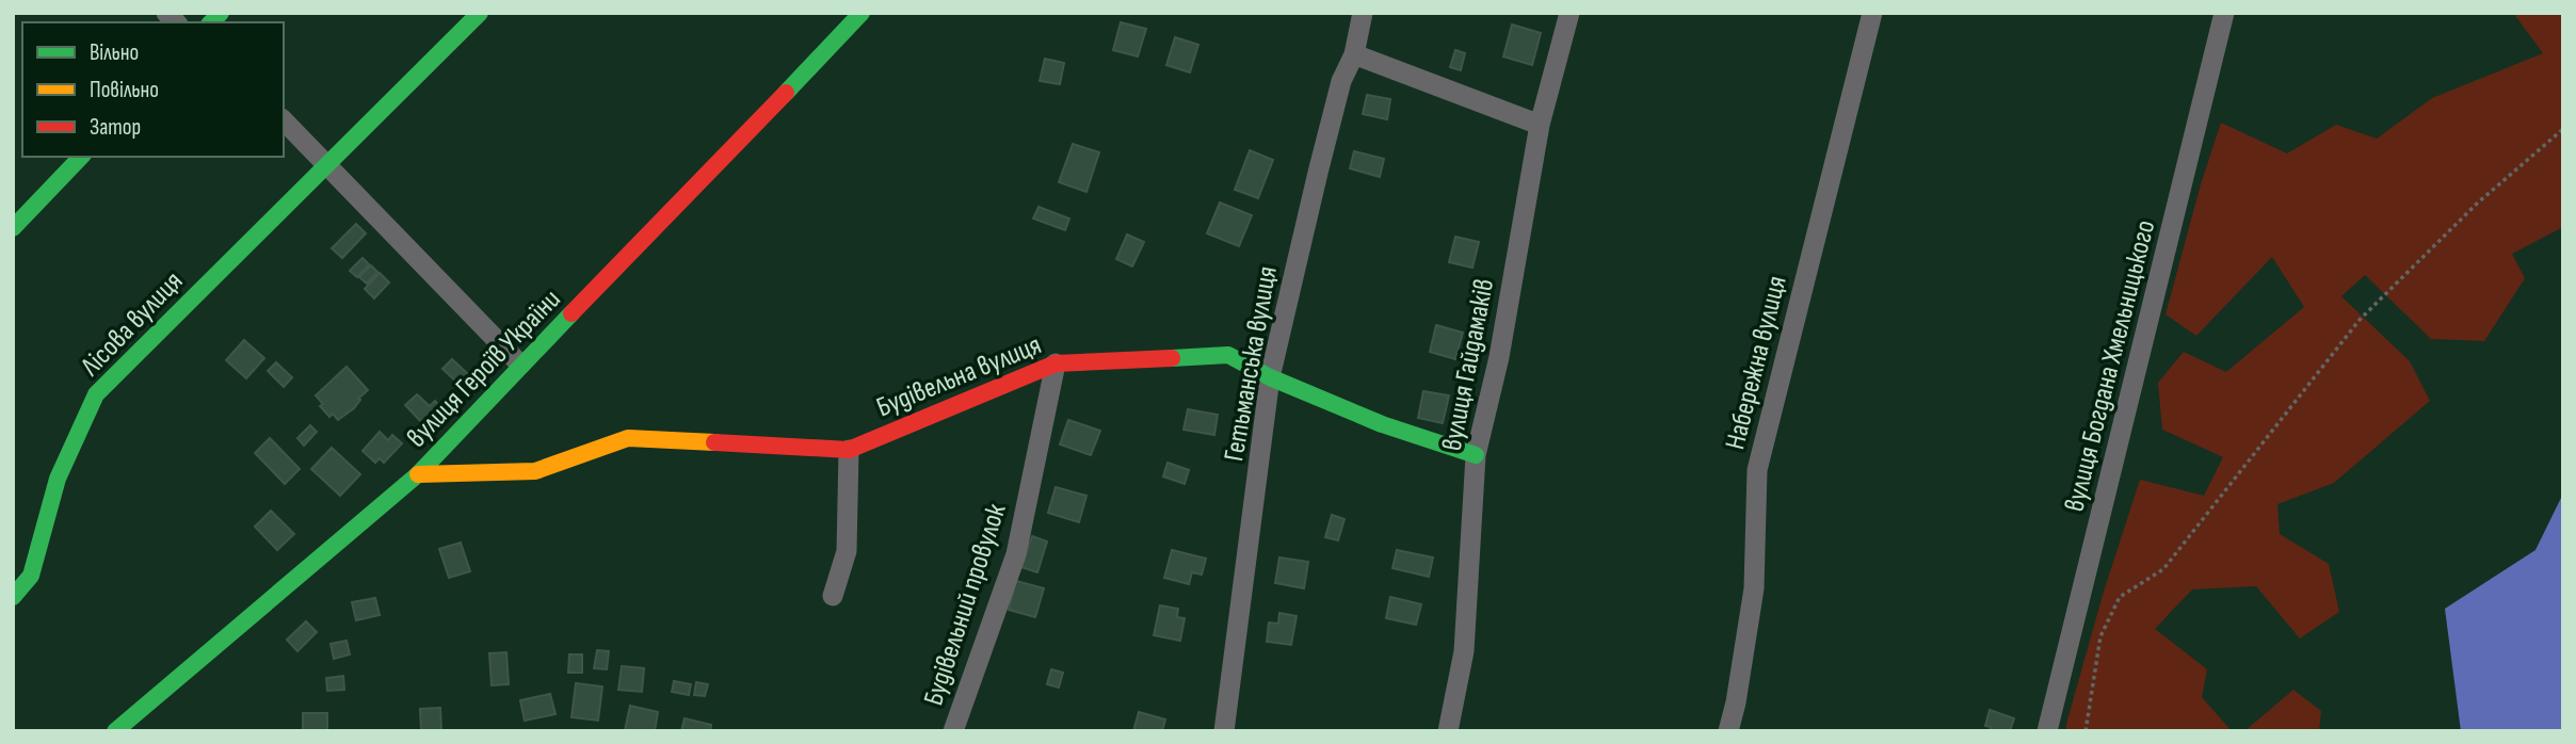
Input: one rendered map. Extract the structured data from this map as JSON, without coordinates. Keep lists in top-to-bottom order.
{
  "streets": {
    "street": [
      "Лісова вулиця",
      "Набережна вулиця",
      "Гетьманська вулиця",
      "вулиця Гайдамаків",
      "вулиця Богдана Хмельницького",
      "вулиця Героїв України",
      "Будівельна вулиця",
      "Будівельний провулок"
    ]
  },
  "crossings": [
    ["Гетьманська вулиця", "Будівельна вулиця"],
    ["вулиця Гайдамаків", "Будівельна вулиця"],
    ["вулиця Героїв України", "Будівельна вулиця"],
    ["Будівельна вулиця", "Будівельний провулок"]
  ],
  "legend": ["Вільно", "Повільно", "Затор"]
}
